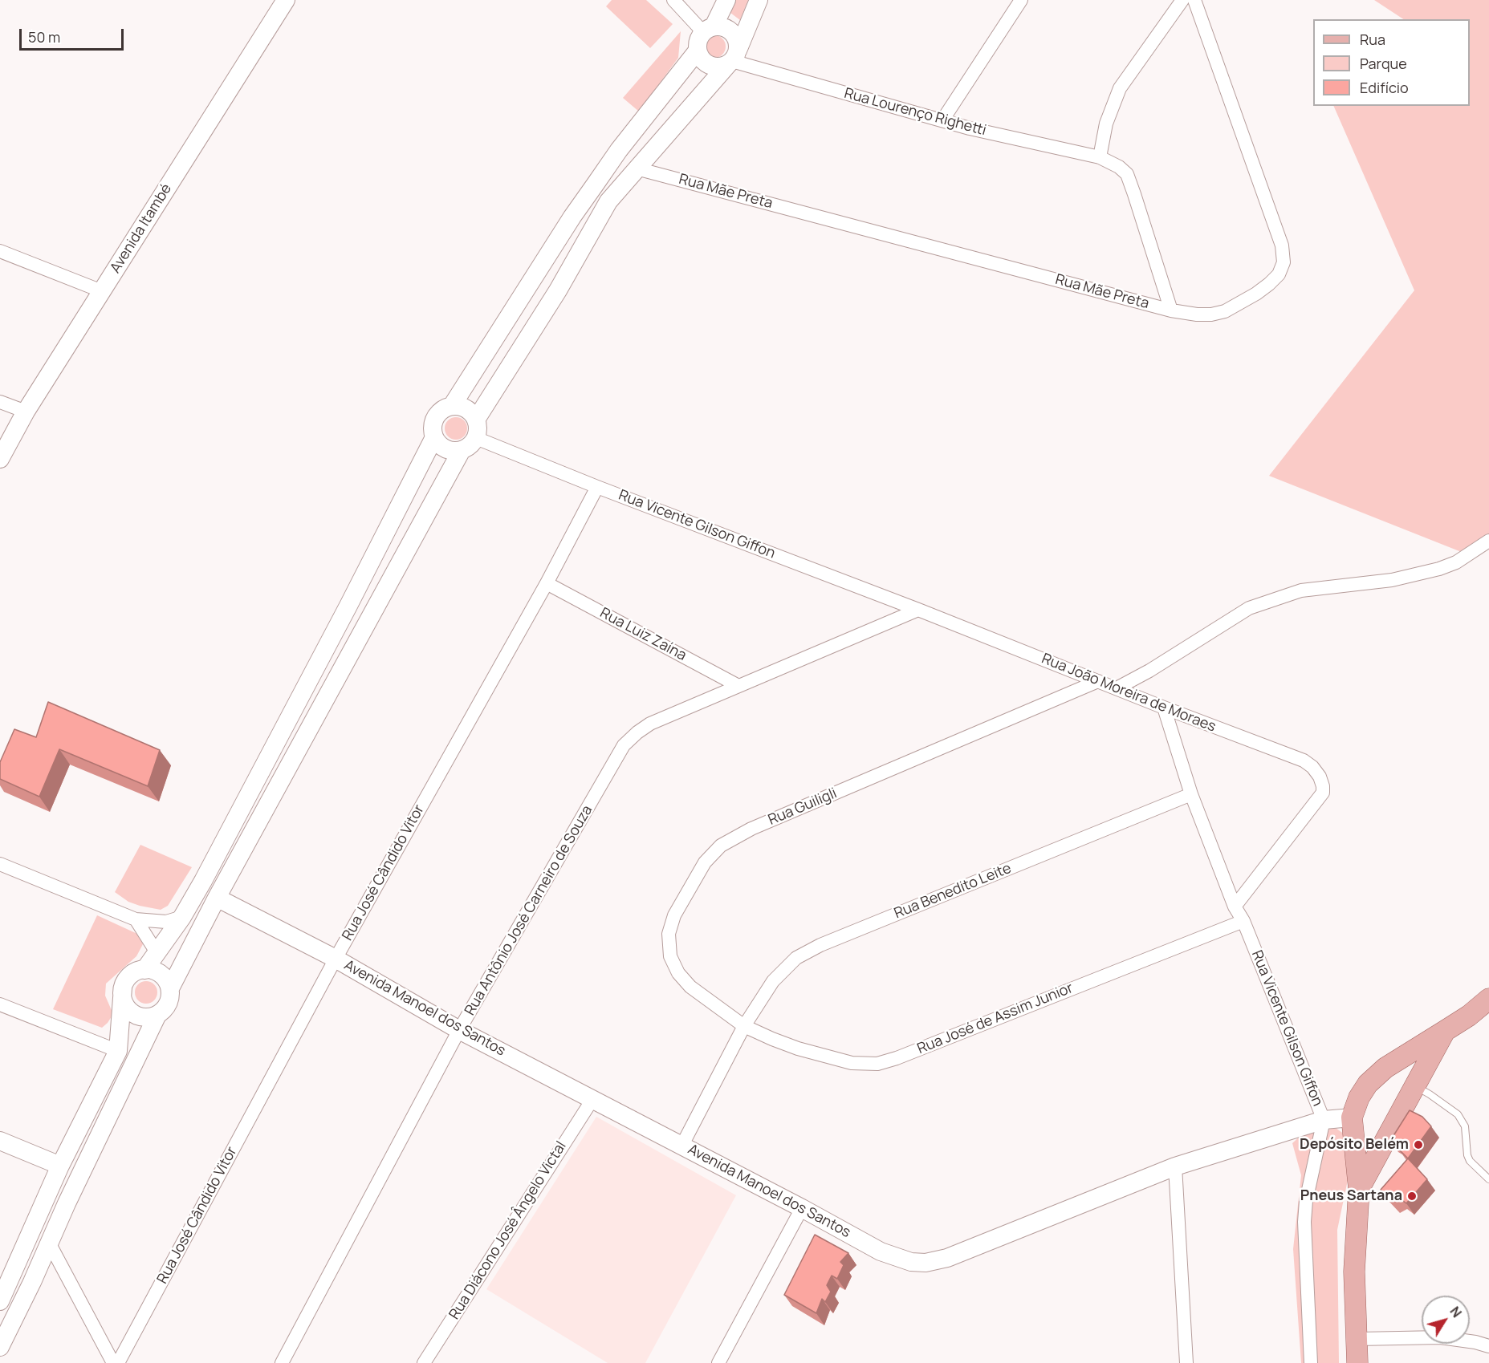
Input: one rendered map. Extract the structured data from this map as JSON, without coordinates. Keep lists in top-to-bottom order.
{
  "streets": {
    "main road": ["Avenida Itambé", "Avenida Manoel dos Santos"],
    "street": [
      "Rua Lourenço Righetti",
      "Rua Mãe Preta",
      "Rua Vicente Gilson Giffon",
      "Rua Luiz Zaína",
      "Rua João Moreira de Moraes",
      "Rua Guiligli",
      "Rua José Cândido Vitor",
      "Rua Benedito Leite",
      "Rua Antônio José Carneiro de Souza",
      "Rua José de Assim Junior",
      "Rua Diácono José Ângelo Victal"
    ]
  },
  "crossings": [
    ["Rua Lourenço Righetti", "Rua Mãe Preta"],
    ["Rua Vicente Gilson Giffon", "Rua João Moreira de Moraes"],
    ["Rua Vicente Gilson Giffon", "Rua José Cândido Vitor"],
    ["Rua Vicente Gilson Giffon", "Rua Benedito Leite"],
    ["Rua Vicente Gilson Giffon", "Rua Antônio José Carneiro de Souza"],
    ["Rua Vicente Gilson Giffon", "Avenida Manoel dos Santos"],
    ["Rua Vicente Gilson Giffon", "Rua José de Assim Junior"],
    ["Rua Luiz Zaína", "Rua José Cândido Vitor"],
    ["Rua Luiz Zaína", "Rua Antônio José Carneiro de Souza"],
    ["Rua João Moreira de Moraes", "Rua Guiligli"],
    ["Rua João Moreira de Moraes", "Rua Antônio José Carneiro de Souza"],
    ["Rua Guiligli", "Rua Benedito Leite"],
    ["Rua Guiligli", "Rua José de Assim Junior"],
    ["Rua José Cândido Vitor", "Avenida Manoel dos Santos"],
    ["Rua Benedito Leite", "Avenida Manoel dos Santos"],
    ["Rua Benedito Leite", "Rua José de Assim Junior"],
    ["Rua Antônio José Carneiro de Souza", "Avenida Manoel dos Santos"],
    ["Avenida Manoel dos Santos", "Rua Diácono José Ângelo Victal"]
  ],
  "places": ["Depósito Belém", "Pneus Sartana"],
  "legend": ["Rua", "Parque", "Edifício"],
  "scale_bar": "50 m",
  "north": "top right"
}
